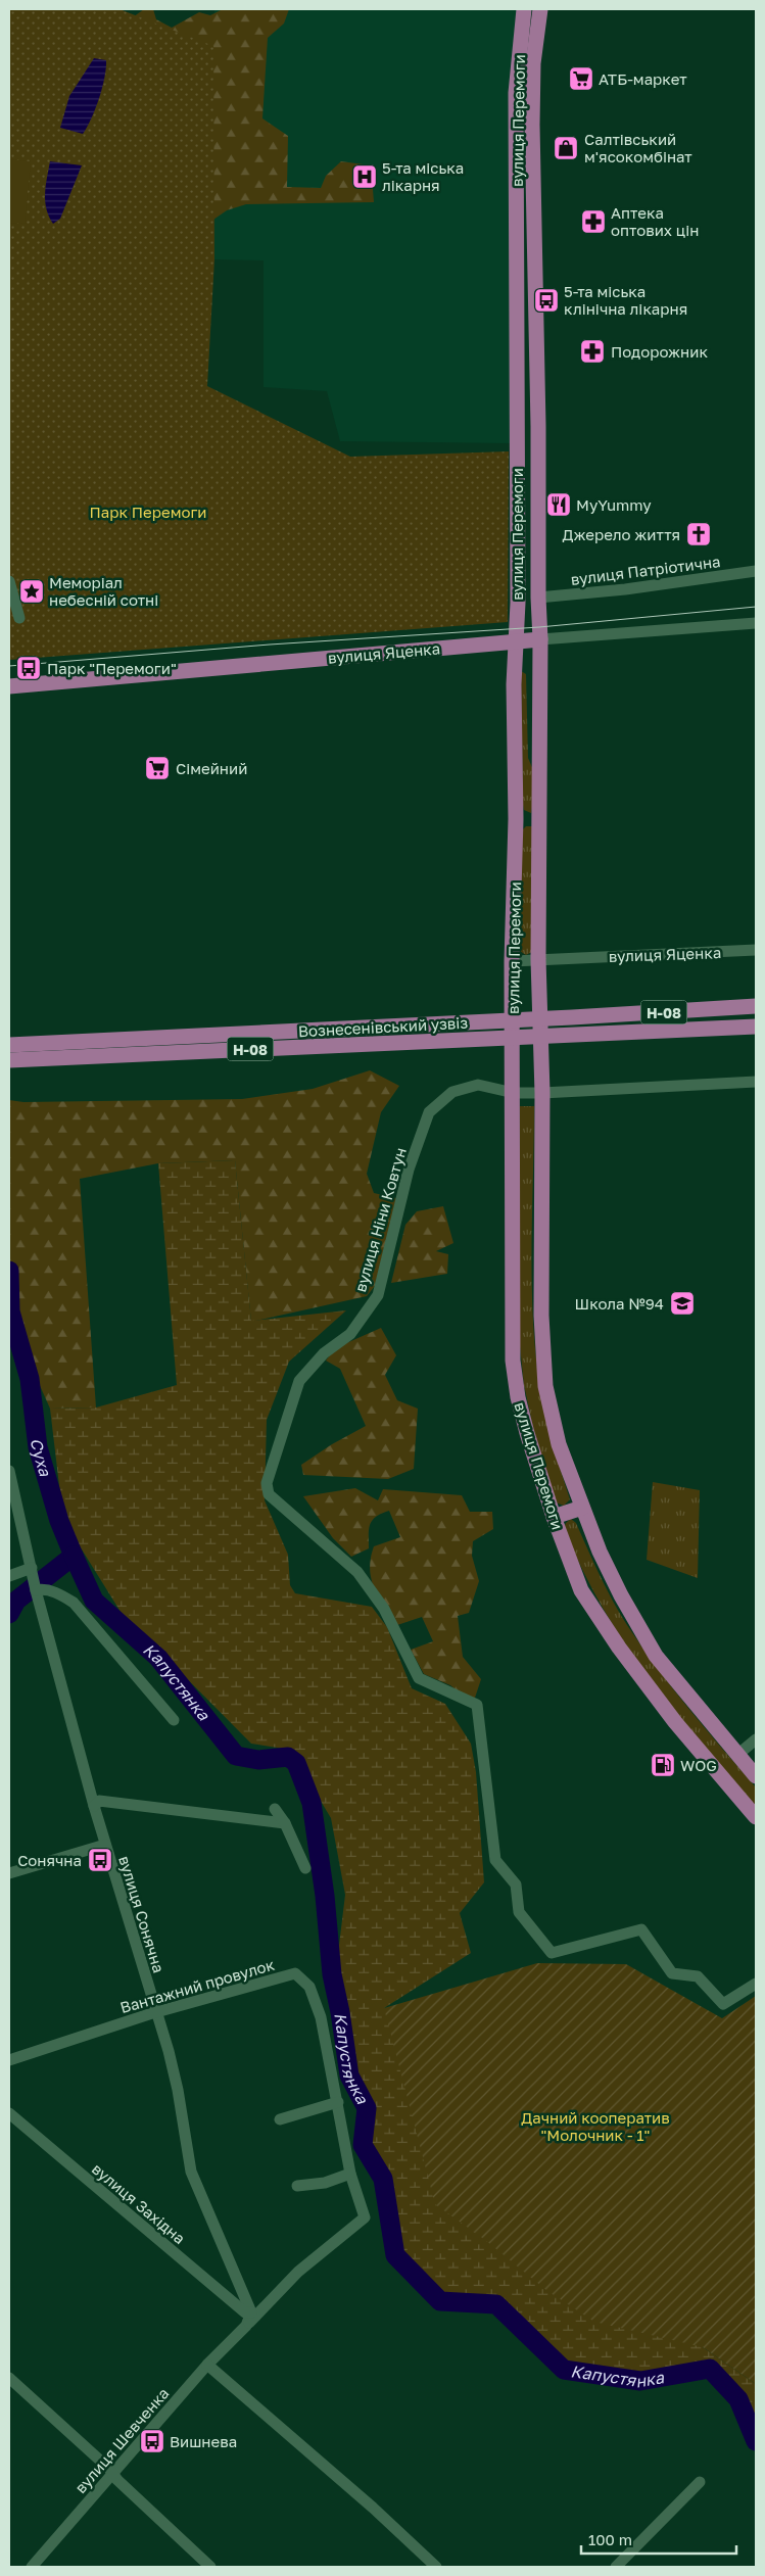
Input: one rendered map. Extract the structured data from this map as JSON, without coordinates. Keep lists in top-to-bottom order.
{
  "streets": {
    "main road": [
      "вулиця Перемоги",
      "вулиця Яценка",
      "Н-08",
      "Вознесенівський узвіз"
    ],
    "street": [
      "вулиця Патріотична",
      "вулиця Ніни Ковтун",
      "вулиця Сонячна",
      "Вантажний провулок",
      "вулиця Західна",
      "вулиця Шевченка"
    ]
  },
  "crossings": [
    ["вулиця Перемоги", "вулиця Патріотична"],
    ["вулиця Перемоги", "вулиця Яценка"],
    ["вулиця Перемоги", "вулиця Ніни Ковтун"],
    ["вулиця Сонячна", "Вантажний провулок"],
    ["вулиця Сонячна", "вулиця Західна"],
    ["Вантажний провулок", "вулиця Шевченка"]
  ],
  "water": ["Суха", "Капустянка"],
  "parks": ["Парк Перемоги", "Дачний кооператив \"Молочник - 1\""],
  "places": {
    "supermarket": ["АТБ-маркет", "Сімейний"],
    "shop": ["Салтівський м'ясокомбінат"],
    "hospital": ["5-та міська лікарня"],
    "pharmacy": ["Аптека оптових цін", "Подорожник"],
    "bus stop": [
      "5-та міська клінічна лікарня",
      "Парк \"Перемоги\"",
      "Сонячна",
      "Вишнева"
    ],
    "restaurant": ["MyYummy"],
    "church": ["Джерело життя"],
    "place": ["Меморіал небесній сотні"],
    "school or university": ["Школа №94"],
    "fuel station": ["WOG"]
  },
  "scale_bar": "100 m"
}
